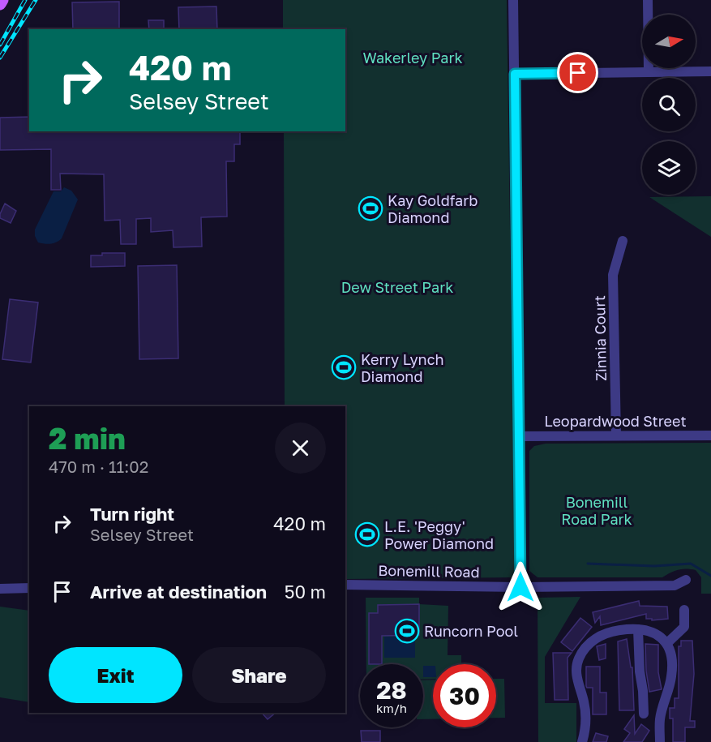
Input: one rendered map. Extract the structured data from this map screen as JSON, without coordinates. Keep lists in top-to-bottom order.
{
  "streets": {
    "street": ["Zinnia Court", "Leopardwood Street", "Bonemill Road"]
  },
  "crossings": [
    ["Zinnia Court", "Leopardwood Street"]
  ],
  "parks": ["Wakerley Park", "Dew Street Park", "Bonemill Road Park"],
  "places": {
    "sports": [
      "Kay Goldfarb Diamond",
      "Kerry Lynch Diamond",
      "L.E. 'Peggy' Power Diamond",
      "Runcorn Pool"
    ]
  },
  "north": "right",
  "page": {
    "turn": ["420 m", "Selsey Street"],
    "heading": ["2 min", "470 m · 11:02"],
    "list": [
      {
        "name": "Turn right",
        "note": "Selsey Street",
        "value": "420 m"
      },
      {
        "name": "Arrive at destination",
        "value": "50 m"
      }
    ],
    "buttons": ["Exit", "Share"],
    "speed": "28 km/h",
    "limit": "30"
  }
}
